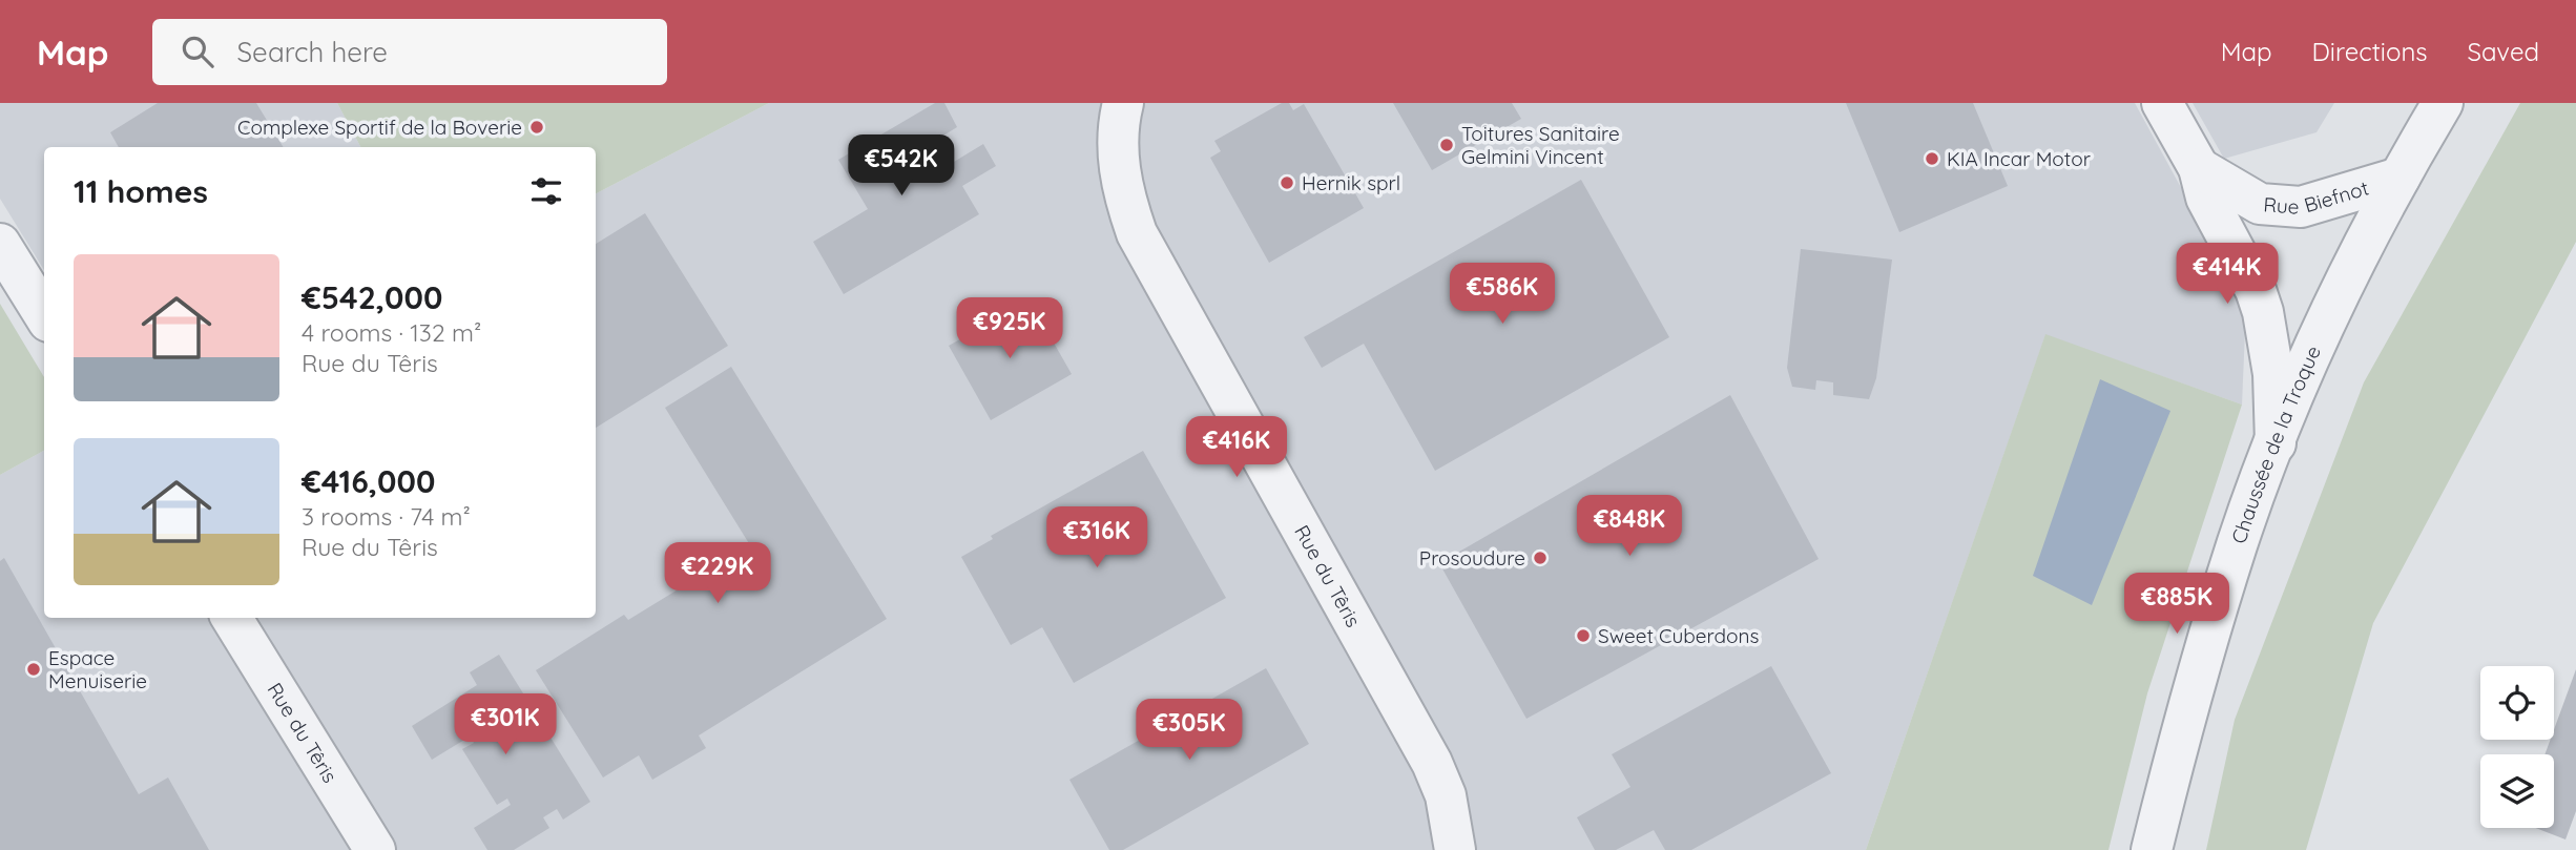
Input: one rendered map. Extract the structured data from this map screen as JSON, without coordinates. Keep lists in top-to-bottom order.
{
  "streets": {
    "street": ["Rue Biefnot", "Chaussée de la Troque", "Rue du Têris"]
  },
  "crossings": [
    ["Rue Biefnot", "Chaussée de la Troque"]
  ],
  "places": [
    "Complexe Sportif de la Boverie",
    "Toitures Sanitaire Gelmini Vincent",
    "KIA Incar Motor",
    "Hernik sprl",
    "Prosoudure",
    "Sweet Cuberdons",
    "Espace Menuiserie"
  ],
  "page": {
    "header": "Map",
    "search": "Search here",
    "nav": ["Map", "Directions", "Saved"],
    "price": [
      "€542K",
      "€414K",
      "€586K",
      "€925K",
      "€416K",
      "€848K",
      "€316K",
      "€229K",
      "€885K",
      "€301K",
      "€305K"
    ],
    "heading": "11 homes",
    "list": [
      {
        "name": "€542,000",
        "note": "4 rooms · 132 m² · Rue du Têris"
      },
      {
        "name": "€416,000",
        "note": "3 rooms · 74 m² · Rue du Têris"
      }
    ]
  }
}
